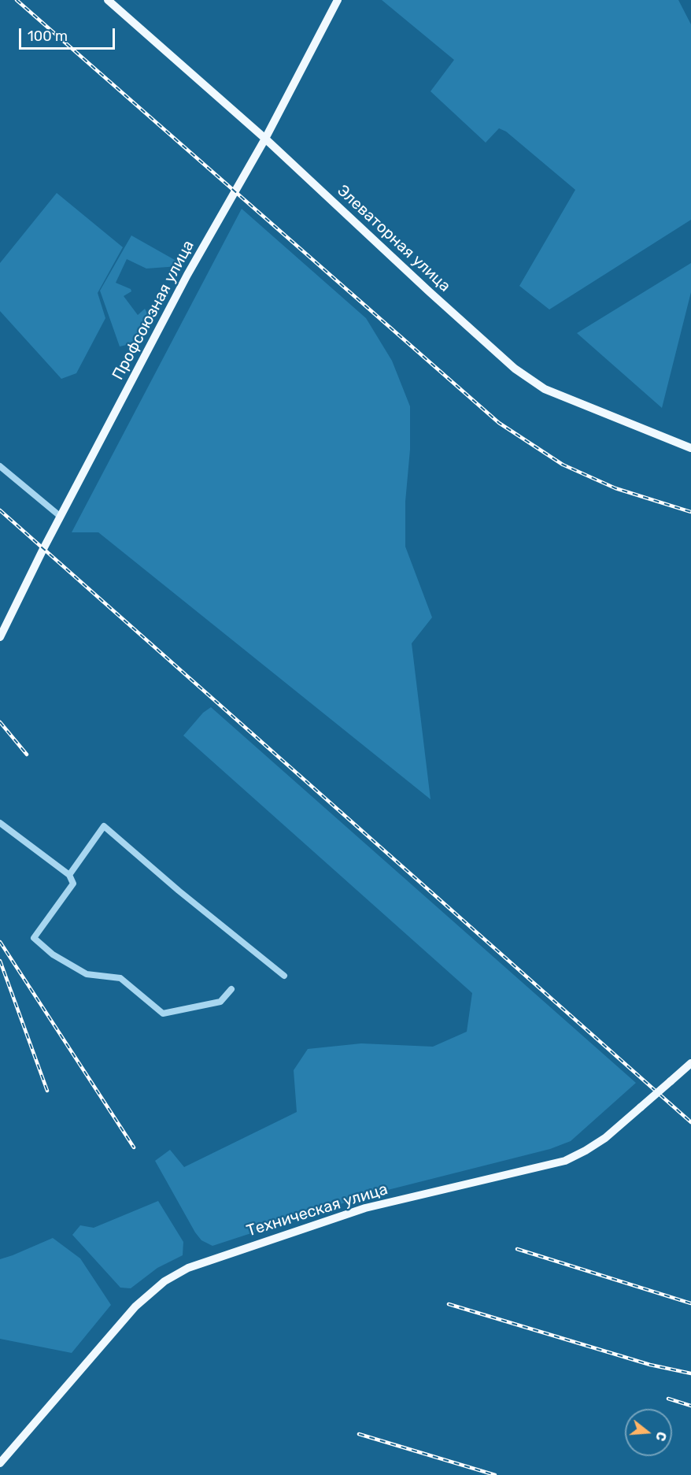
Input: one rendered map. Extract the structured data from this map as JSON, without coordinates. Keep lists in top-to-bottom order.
{
  "streets": {
    "main road": ["Элеваторная улица", "Профсоюзная улица", "Техническая улица"]
  },
  "crossings": [
    ["Элеваторная улица", "Профсоюзная улица"]
  ],
  "scale_bar": "100 m",
  "north": "right"
}
